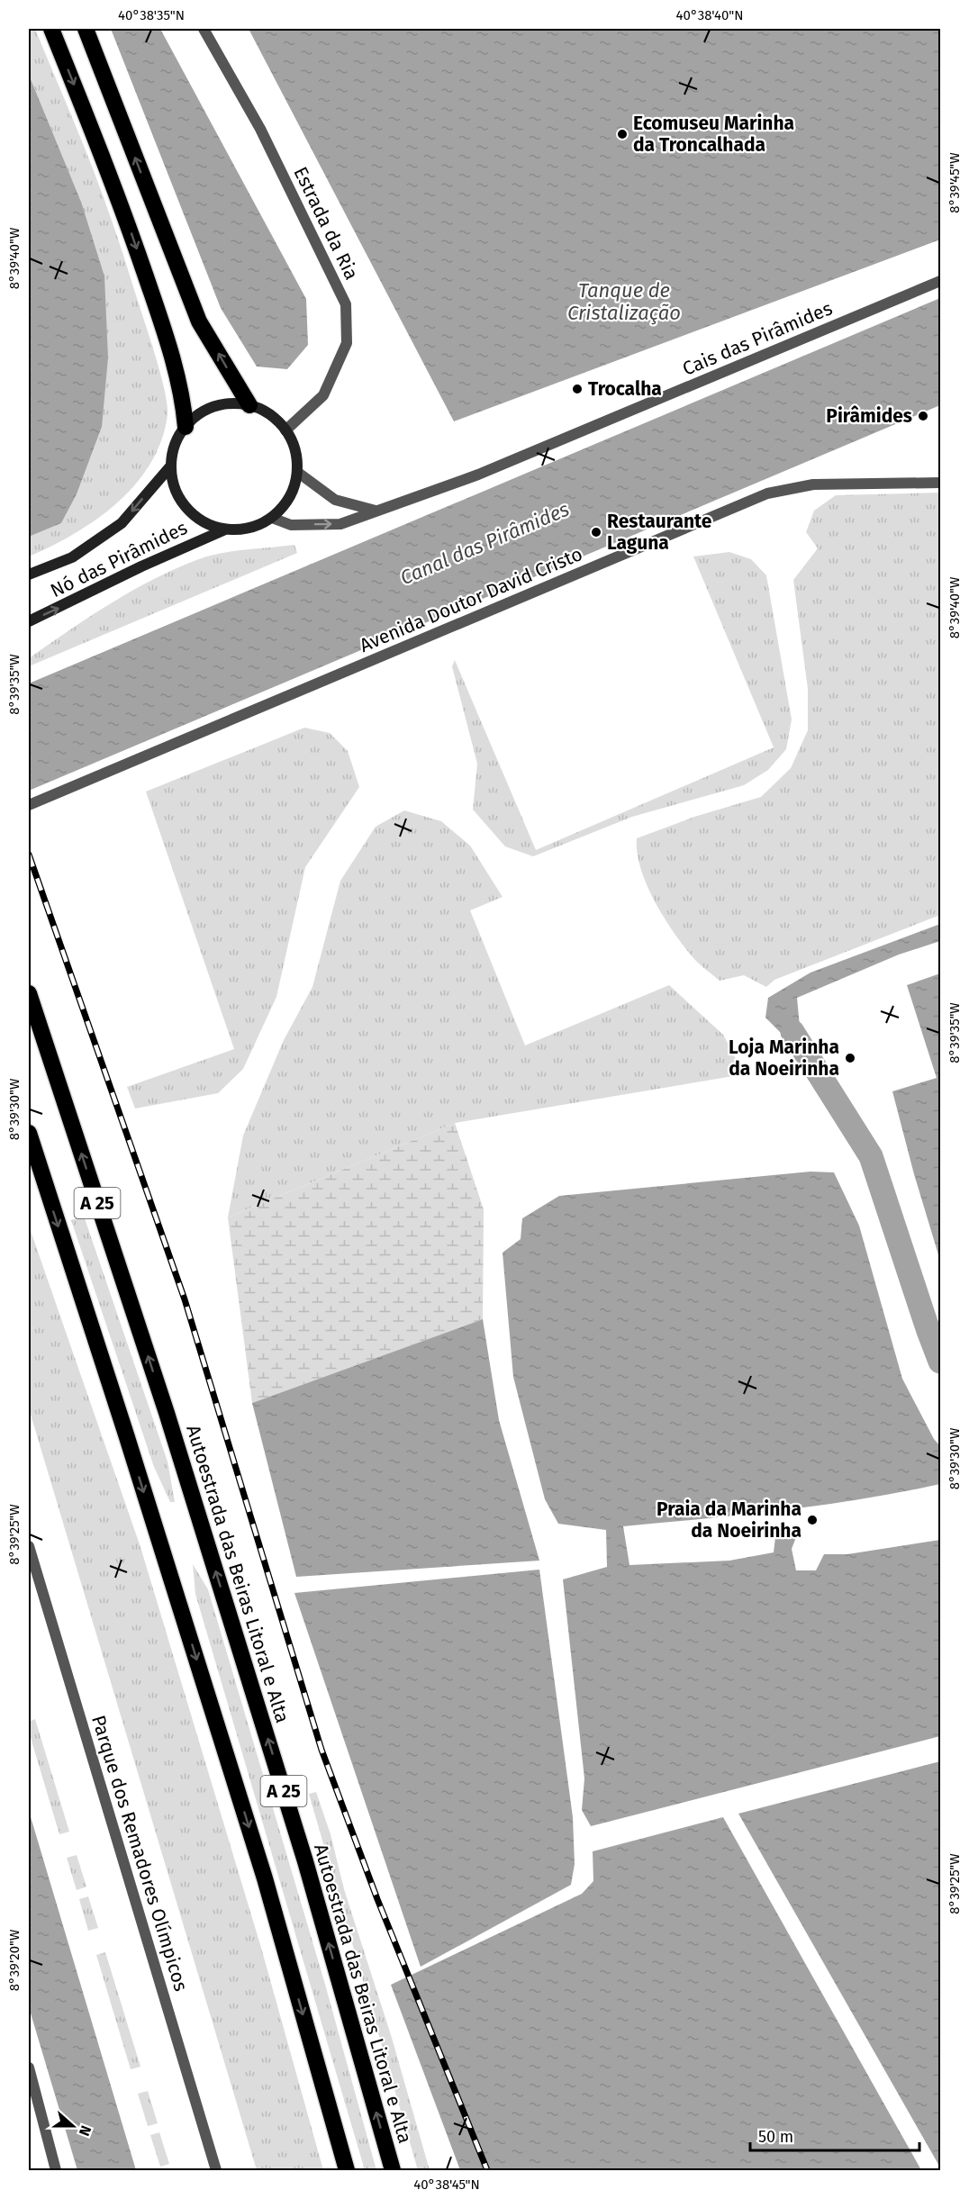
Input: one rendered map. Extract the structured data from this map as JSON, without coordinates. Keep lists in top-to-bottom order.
{
  "streets": {
    "highway": ["A 25", "Autoestrada das Beiras Litoral e Alta"],
    "main road": ["Nó das Pirâmides"],
    "street": [
      "Estrada da Ria",
      "Cais das Pirâmides",
      "Avenida Doutor David Cristo",
      "Parque dos Remadores Olímpicos"
    ]
  },
  "crossings": [
    ["Estrada da Ria", "Cais das Pirâmides"],
    ["Estrada da Ria", "Nó das Pirâmides"],
    ["Cais das Pirâmides", "Nó das Pirâmides"]
  ],
  "water": ["Tanque de Cristalização", "Canal das Pirâmides"],
  "places": [
    "Ecomuseu Marinha da Troncalhada",
    "Trocalha",
    "Pirâmides",
    "Restaurante Laguna",
    "Loja Marinha da Noeirinha",
    "Praia da Marinha da Noeirinha"
  ],
  "scale_bar": "50 m",
  "north": "right",
  "coordinates": [
    "40°38'35\"N",
    "40°38'40\"N",
    "8°39'45\"W",
    "8°39'40\"W",
    "8°39'35\"W",
    "8°39'30\"W",
    "8°39'25\"W",
    "8°39'20\"W",
    "40°38'45\"N"
  ]
}
